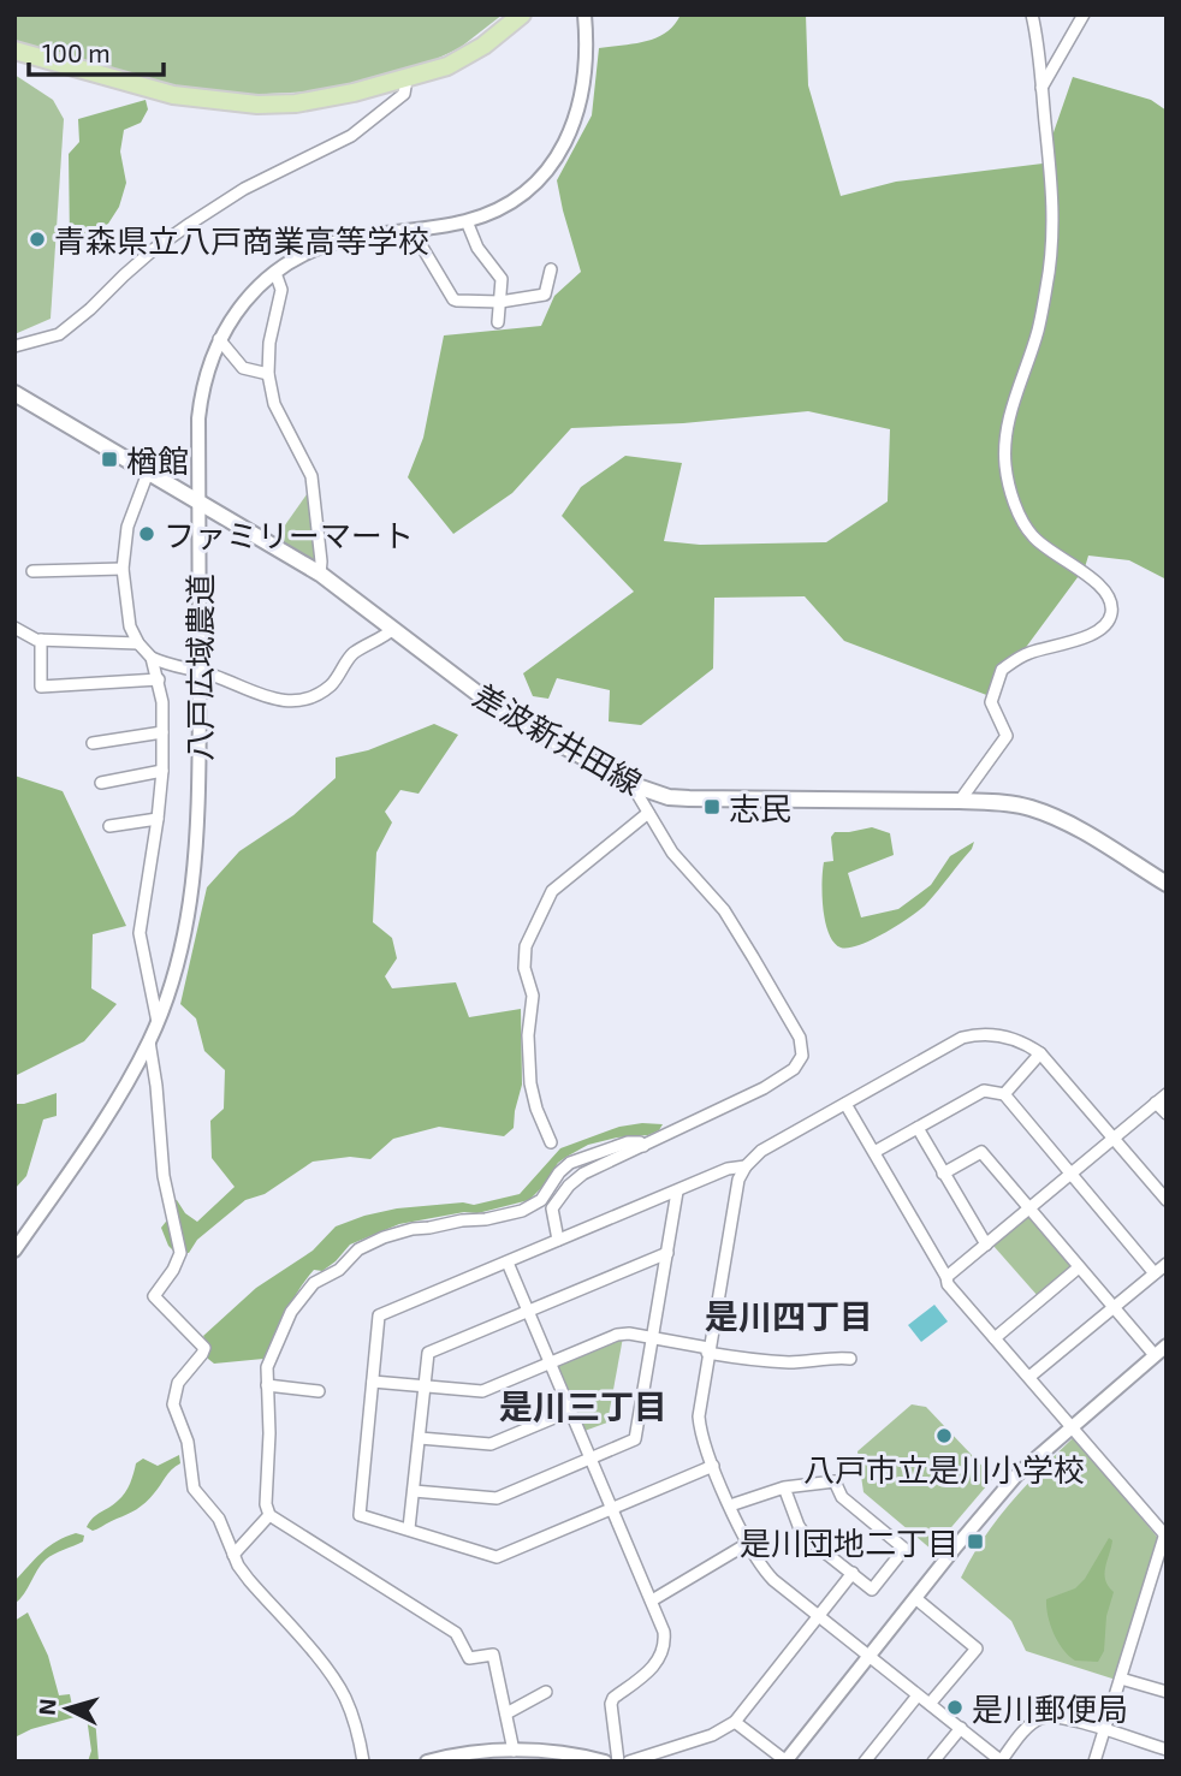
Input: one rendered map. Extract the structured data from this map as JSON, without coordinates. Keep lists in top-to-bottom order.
{
  "streets": {
    "main road": ["差波新井田線"],
    "street": ["八戸広域農道"]
  },
  "crossings": [
    ["八戸広域農道", "差波新井田線"]
  ],
  "districts": ["是川四丁目", "是川三丁目"],
  "places": {
    "other": [
      "青森県立八戸商業高等学校",
      "ファミリーマート",
      "八戸市立是川小学校",
      "是川郵便局"
    ],
    "transit": ["楢館", "志民", "是川団地二丁目"]
  },
  "scale_bar": "100 m",
  "north": "left"
}
